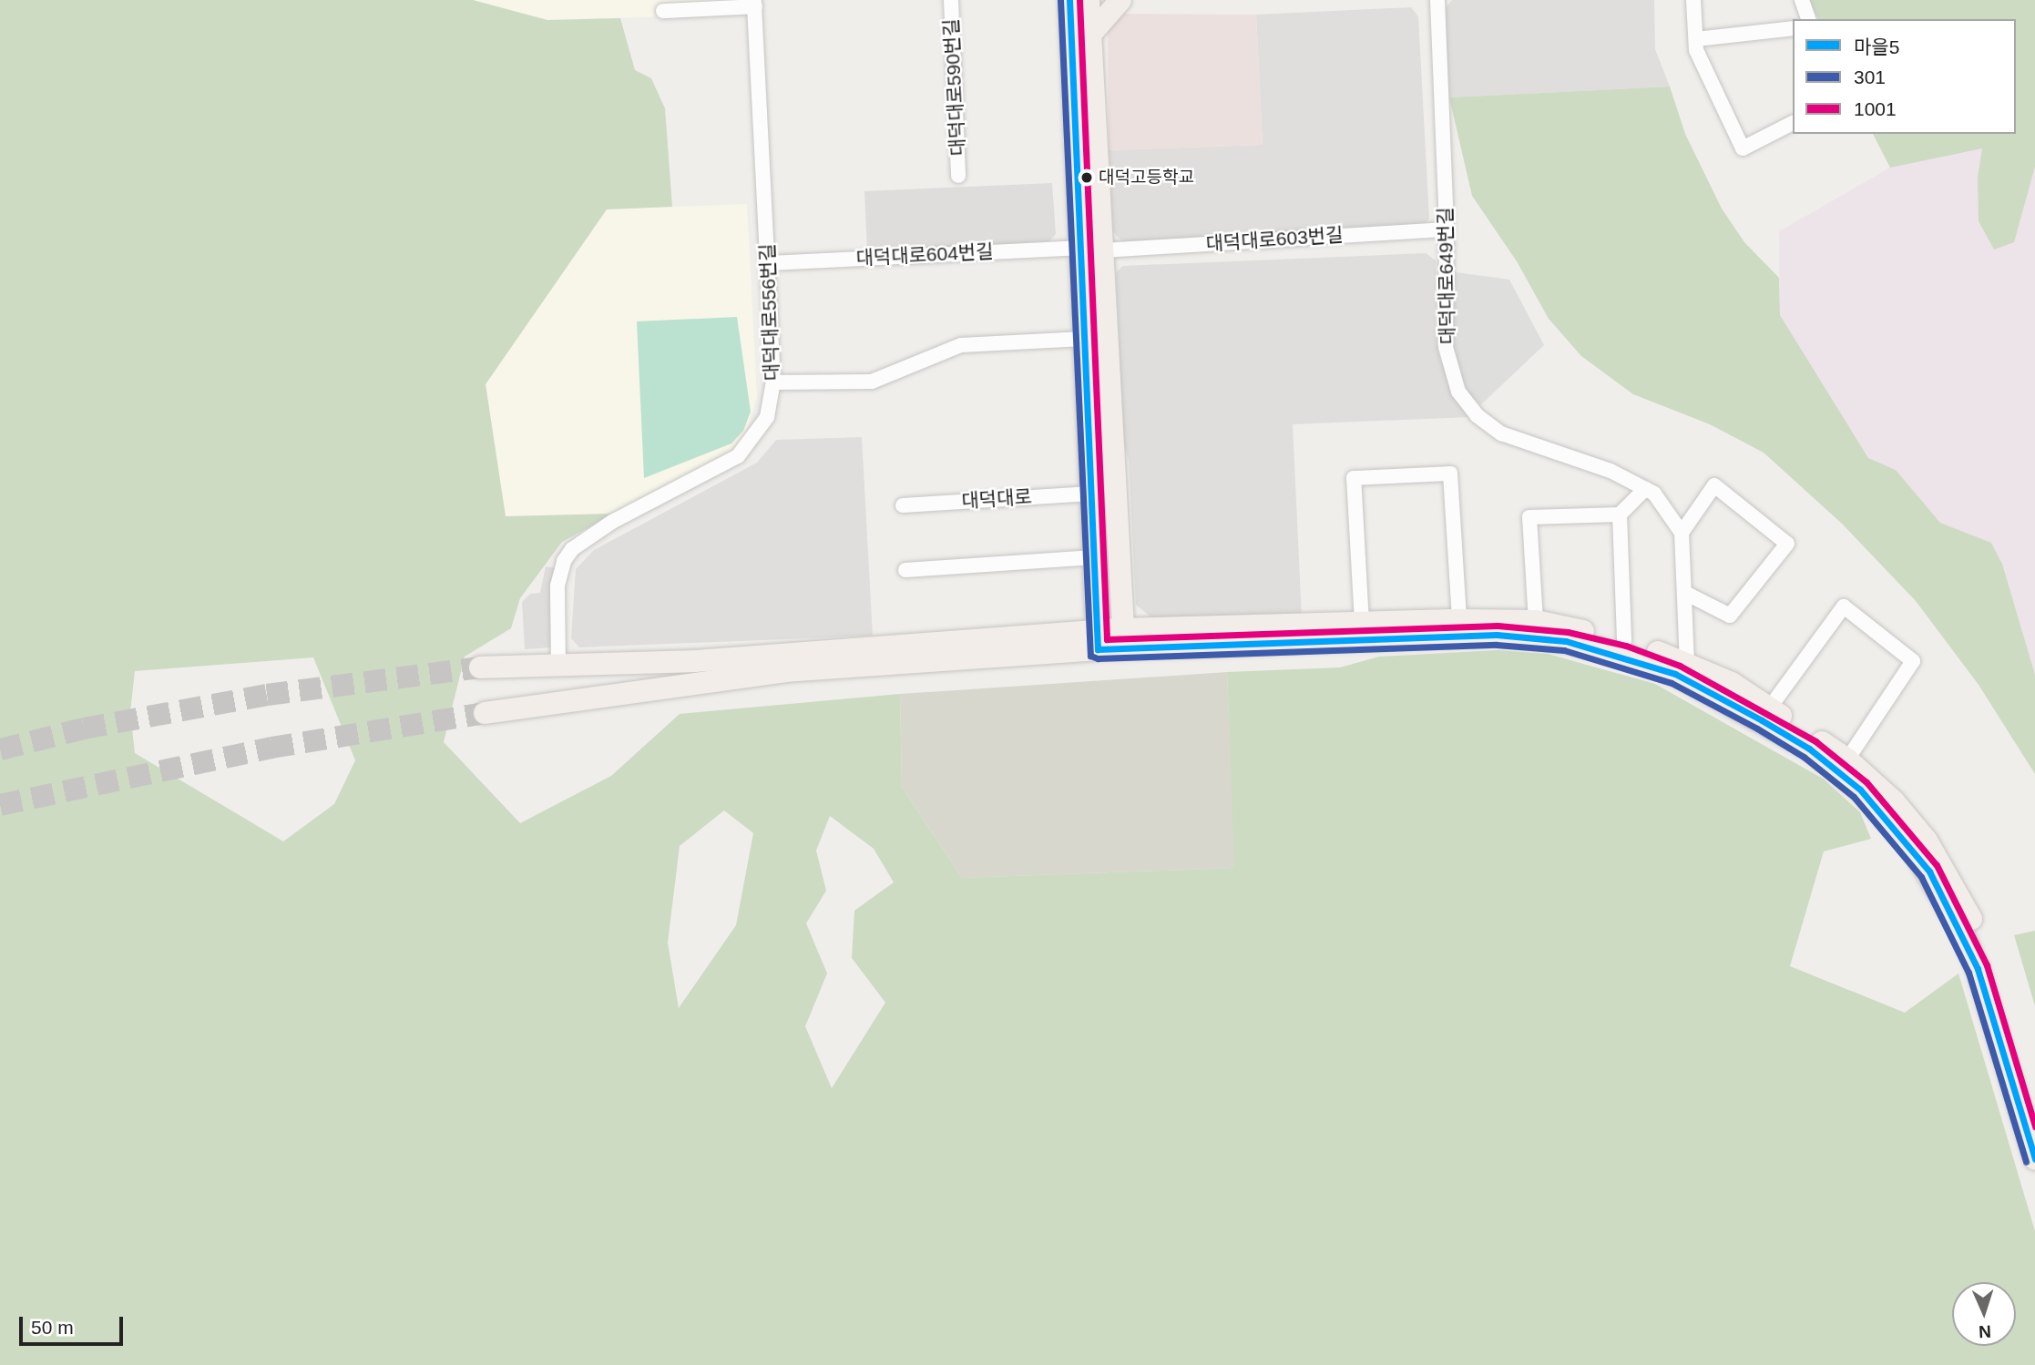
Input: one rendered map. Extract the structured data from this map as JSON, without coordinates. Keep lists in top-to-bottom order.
{
  "streets": {
    "street": [
      "대덕대로590번길",
      "대덕대로603번길",
      "대덕대로604번길",
      "대덕대로649번길",
      "대덕대로556번길",
      "대덕대로"
    ]
  },
  "crossings": [
    ["대덕대로603번길", "대덕대로604번길"],
    ["대덕대로603번길", "대덕대로649번길"],
    ["대덕대로604번길", "대덕대로556번길"]
  ],
  "places": ["대덕고등학교"],
  "lines": ["transit line 마을5", "transit line 301", "transit line 1001"],
  "legend": ["마을5", "301", "1001"],
  "scale_bar": "50 m",
  "north": "bottom"
}
